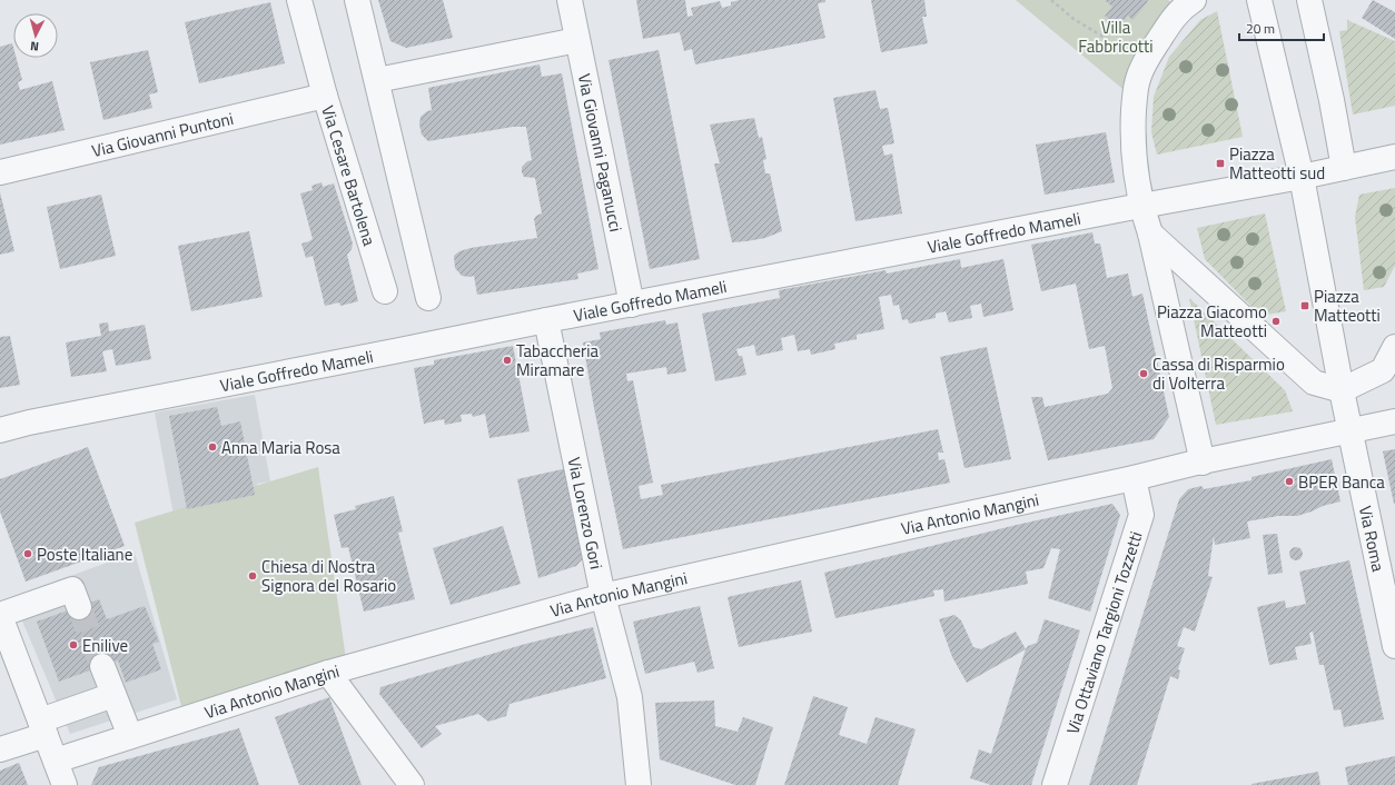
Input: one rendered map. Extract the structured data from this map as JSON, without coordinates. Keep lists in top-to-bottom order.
{
  "streets": {
    "street": [
      "Via Giovanni Puntoni",
      "Via Giovanni Paganucci",
      "Via Cesare Bartolena",
      "Viale Goffredo Mameli",
      "Via Lorenzo Gori",
      "Via Antonio Mangini",
      "Via Roma",
      "Via Ottaviano Targioni Tozzetti"
    ]
  },
  "crossings": [
    ["Via Giovanni Puntoni", "Via Cesare Bartolena"],
    ["Via Giovanni Paganucci", "Viale Goffredo Mameli"],
    ["Viale Goffredo Mameli", "Via Lorenzo Gori"],
    ["Via Lorenzo Gori", "Via Antonio Mangini"],
    ["Via Antonio Mangini", "Via Ottaviano Targioni Tozzetti"]
  ],
  "parks": ["Villa Fabbricotti"],
  "places": {
    "transit": ["Piazza Matteotti sud", "Piazza Matteotti"],
    "other": [
      "Piazza Giacomo Matteotti",
      "Tabaccheria Miramare",
      "Cassa di Risparmio di Volterra",
      "Anna Maria Rosa",
      "BPER Banca",
      "Poste Italiane",
      "Chiesa di Nostra Signora del Rosario",
      "Enilive"
    ]
  },
  "scale_bar": "20 m",
  "north": "bottom"
}
